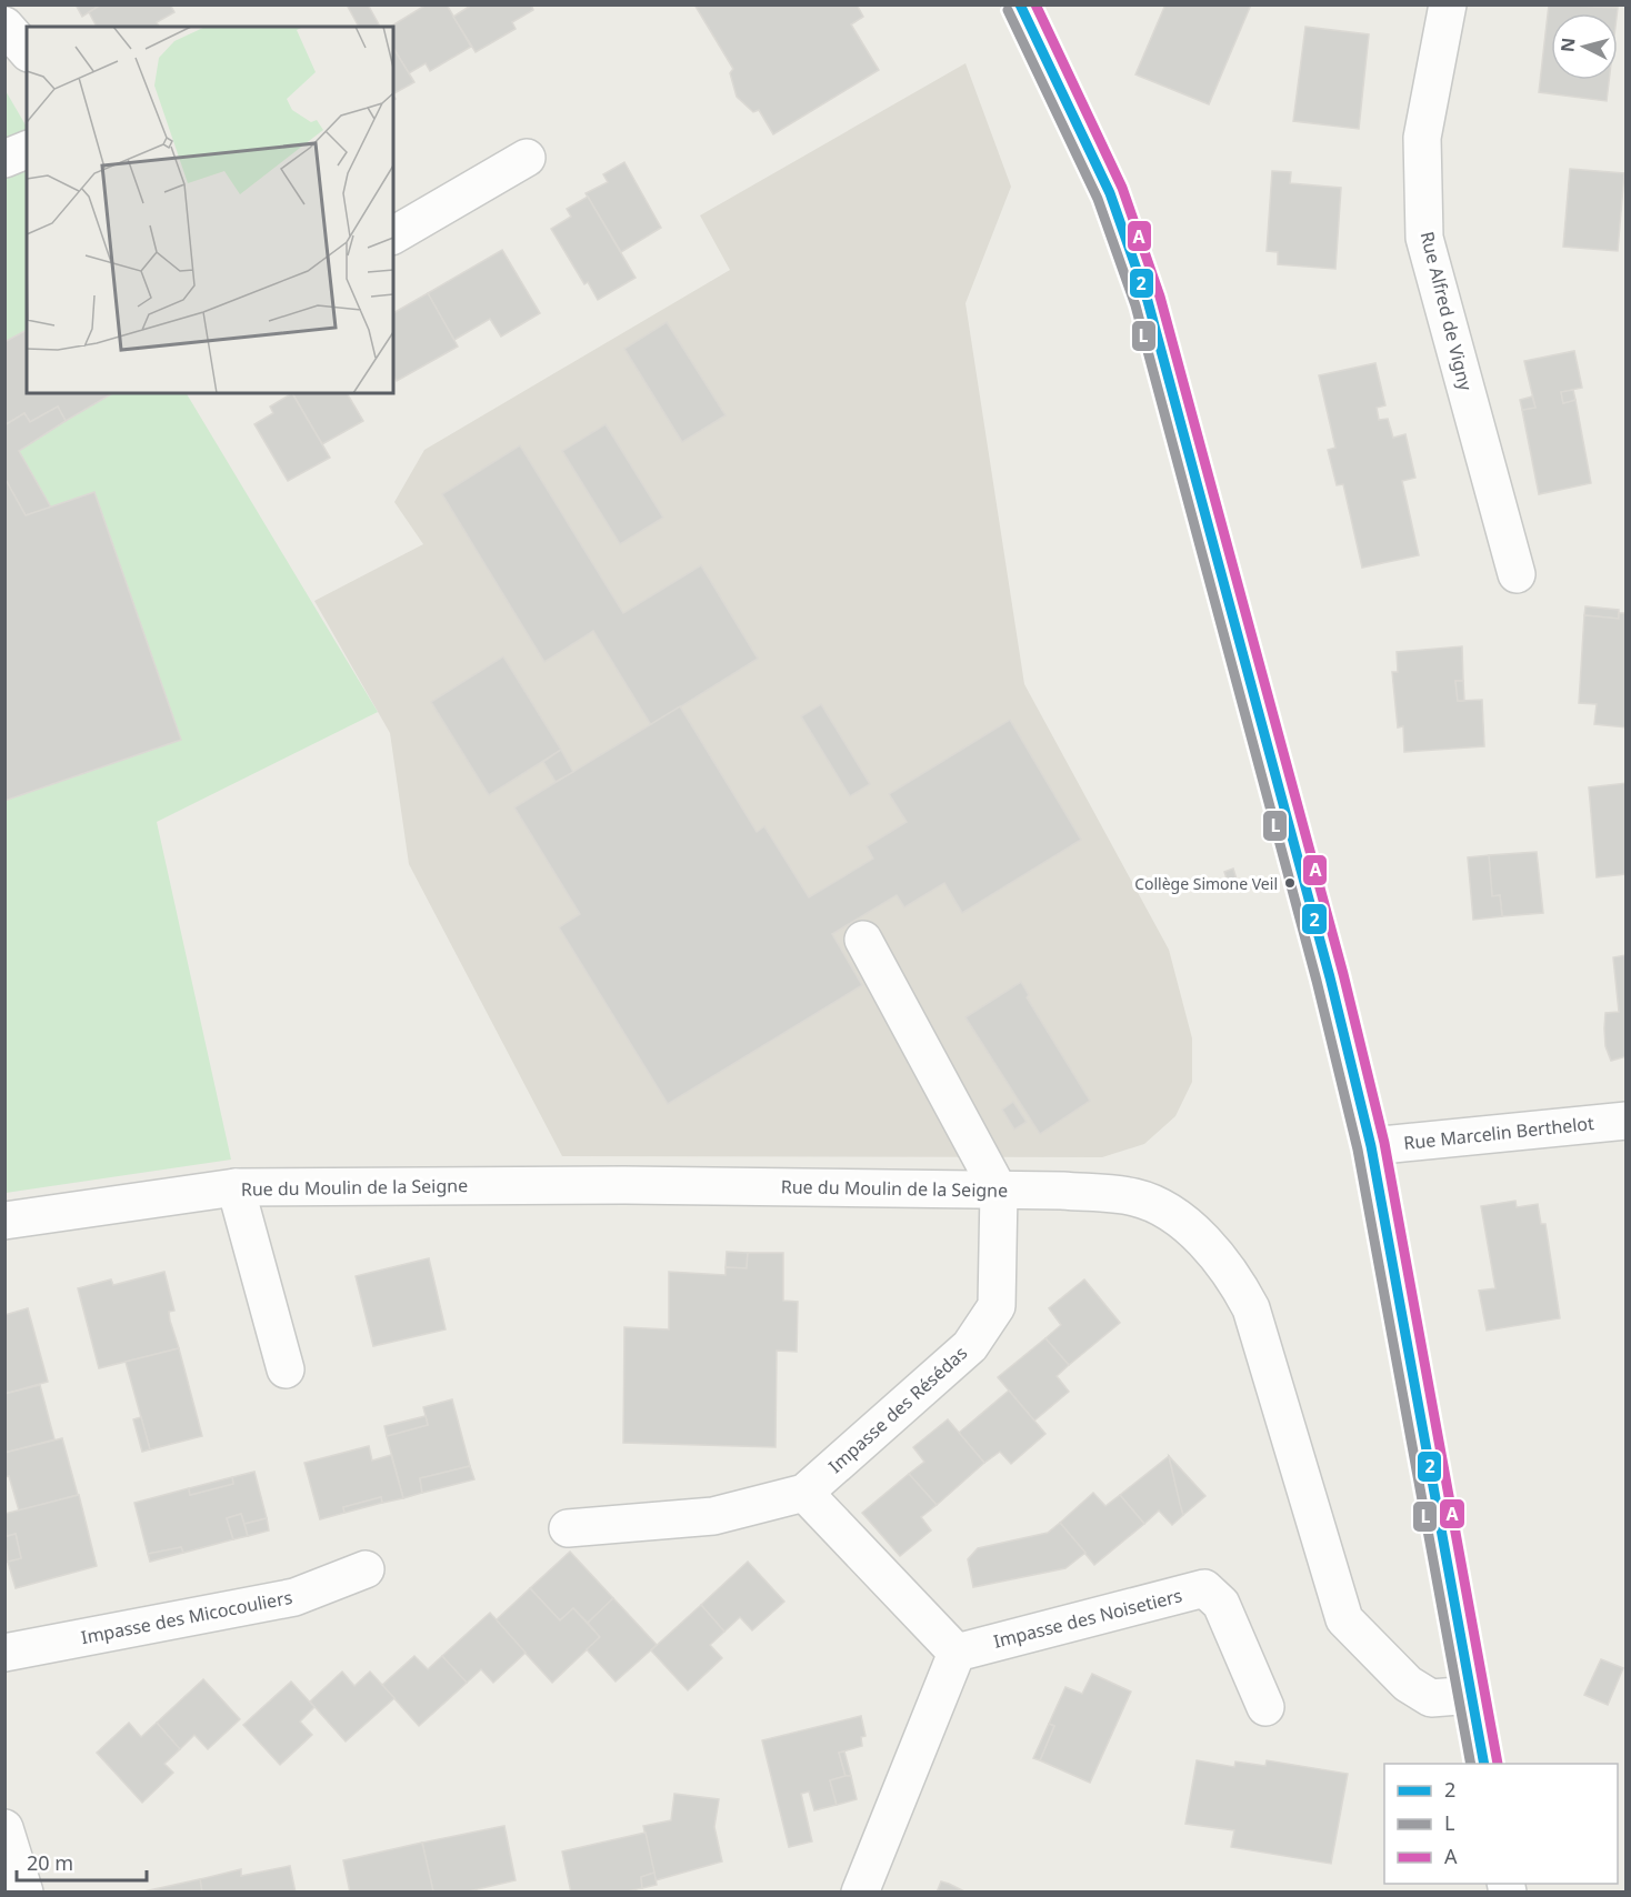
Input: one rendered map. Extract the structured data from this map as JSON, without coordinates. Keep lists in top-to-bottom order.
{
  "streets": {
    "street": [
      "Rue Alfred de Vigny",
      "Rue Marcelin Berthelot",
      "Rue du Moulin de la Seigne",
      "Impasse des Résédas",
      "Impasse des Micocouliers",
      "Impasse des Noisetiers"
    ]
  },
  "crossings": [
    ["Rue du Moulin de la Seigne", "Impasse des Résédas"]
  ],
  "places": ["Collège Simone Veil"],
  "lines": ["transit line 2", "transit line A", "transit line L"],
  "legend": ["2", "L", "A"],
  "scale_bar": "20 m",
  "north": "left"
}
